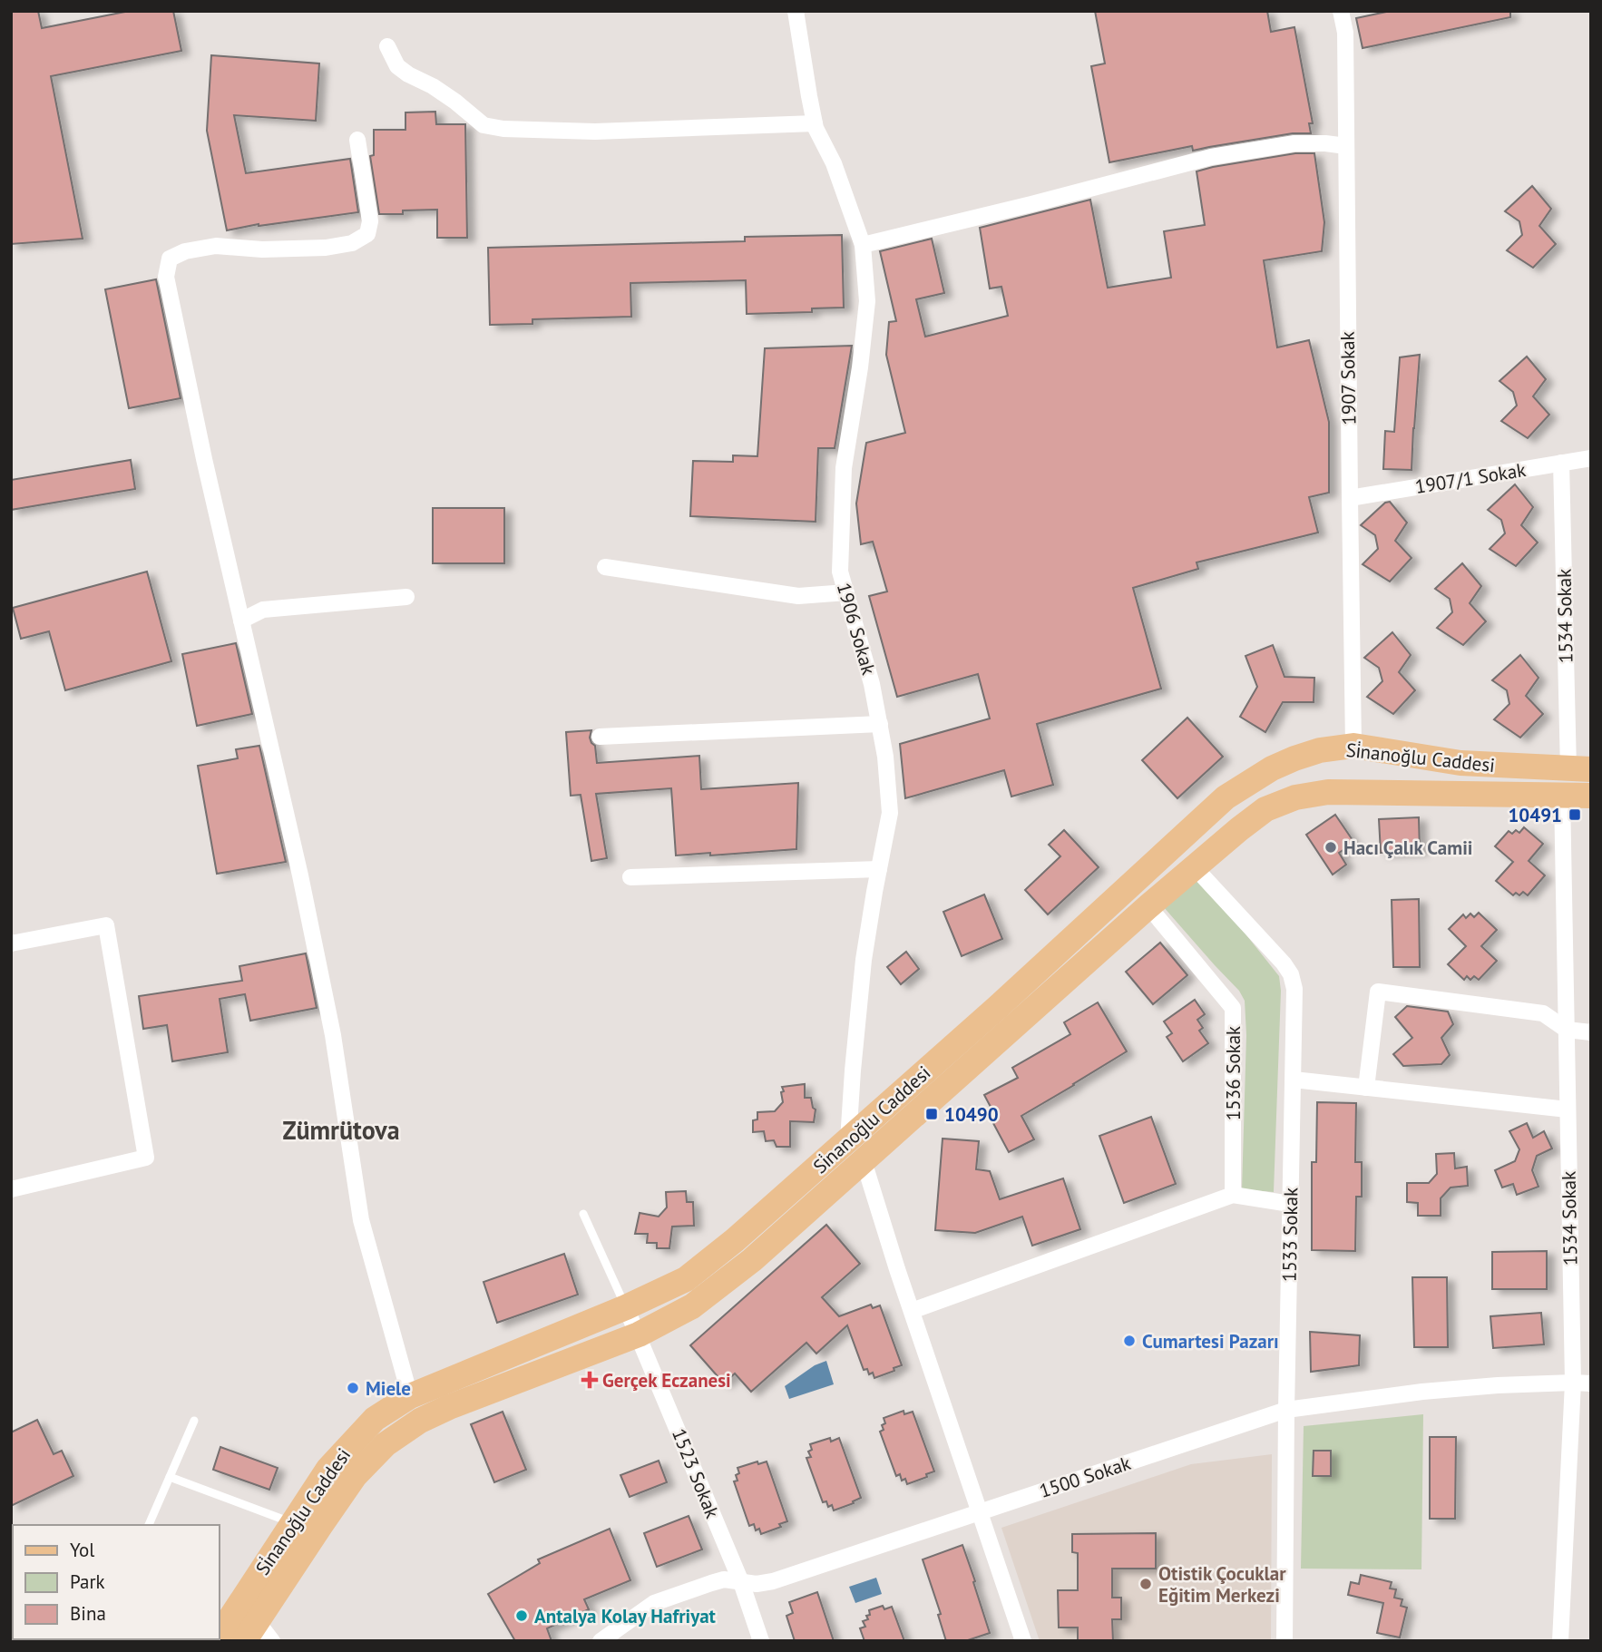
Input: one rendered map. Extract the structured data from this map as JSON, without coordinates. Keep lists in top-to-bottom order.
{
  "streets": {
    "main road": ["Si̇nanoğlu Caddesi"],
    "street": [
      "1907 Sokak",
      "1907/1 Sokak",
      "1534 Sokak",
      "1906 Sokak",
      "1536 Sokak",
      "1533 Sokak",
      "1523 Sokak",
      "1500 Sokak"
    ]
  },
  "crossings": [
    ["1907 Sokak", "1907/1 Sokak"],
    ["1907 Sokak", "Si̇nanoğlu Caddesi"],
    ["1907/1 Sokak", "1534 Sokak"],
    ["1534 Sokak", "Si̇nanoğlu Caddesi"],
    ["1534 Sokak", "1500 Sokak"],
    ["1906 Sokak", "Si̇nanoğlu Caddesi"],
    ["Si̇nanoğlu Caddesi", "1536 Sokak"],
    ["Si̇nanoğlu Caddesi", "1533 Sokak"],
    ["Si̇nanoğlu Caddesi", "1523 Sokak"],
    ["1533 Sokak", "1500 Sokak"],
    ["1523 Sokak", "1500 Sokak"]
  ],
  "districts": ["Zümrütova"],
  "places": {
    "transit": ["10491", "10490"],
    "other": [
      "Hacı Çalık Camii",
      "Cumartesi Pazarı",
      "Miele",
      "Otistik Çocuklar Eğitim Merkezi",
      "Antalya Kolay Hafriyat"
    ],
    "health": ["Gerçek Eczanesi"]
  },
  "legend": ["Yol", "Park", "Bina"]
}
